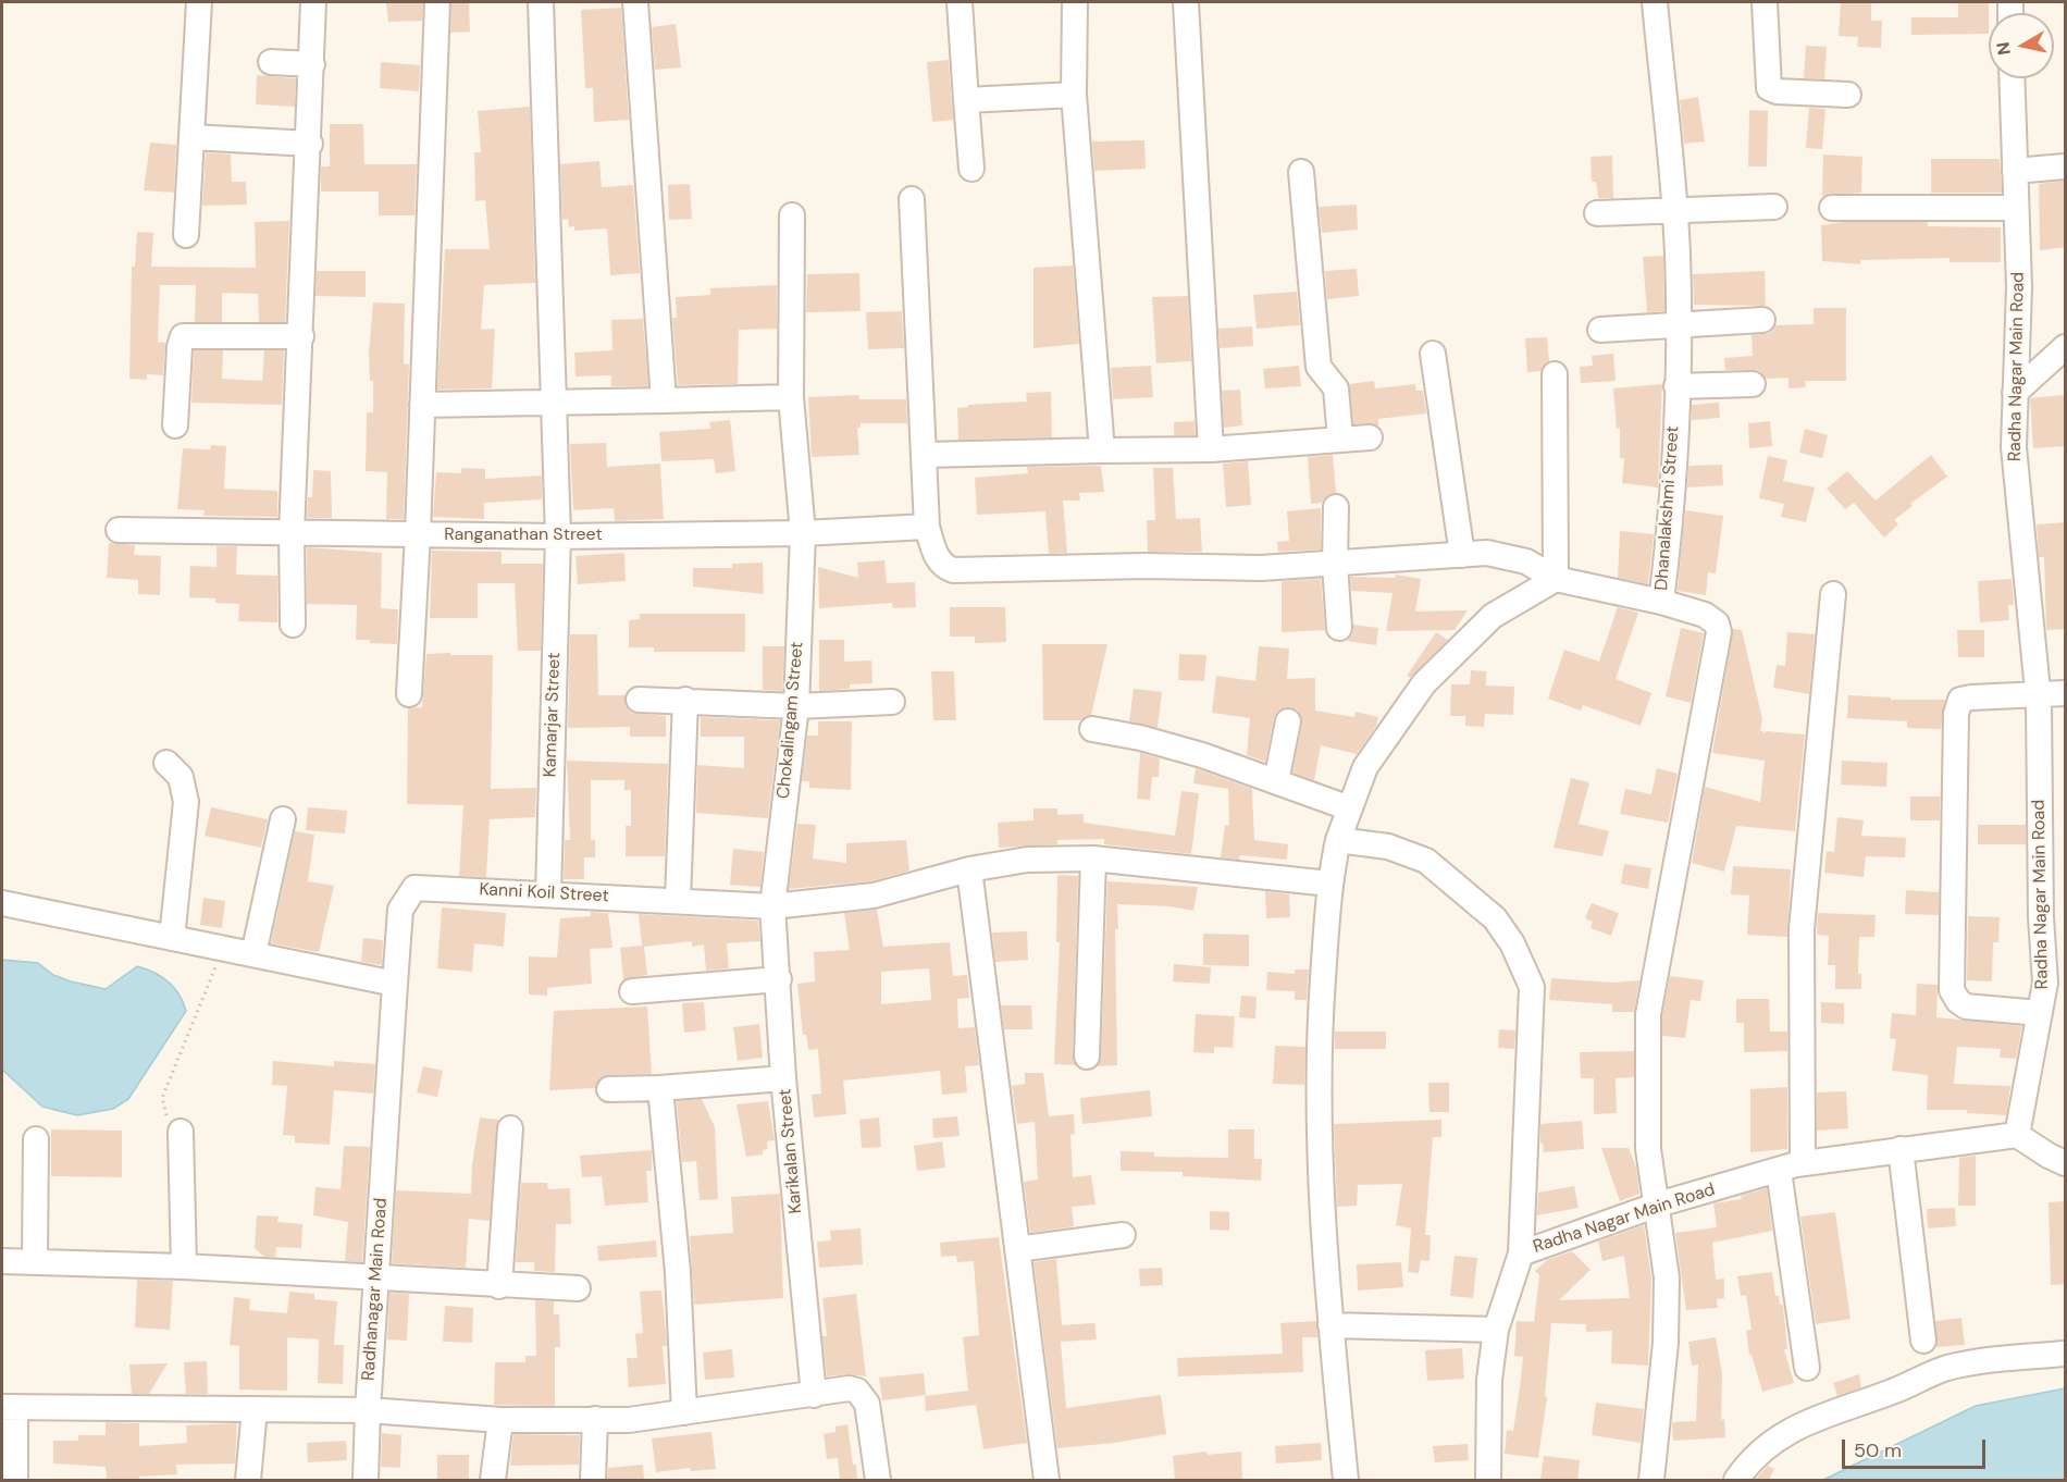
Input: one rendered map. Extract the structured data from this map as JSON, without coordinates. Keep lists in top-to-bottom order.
{
  "streets": {
    "street": [
      "Radha Nagar Main Road",
      "Dhanalakshmi Street",
      "Ranganathan Street",
      "Kamarjar Street",
      "Chokalingam Street",
      "Kanni Koil Street",
      "Karikalan Street",
      "Radhanagar Main Road"
    ]
  },
  "crossings": [
    ["Radha Nagar Main Road", "Dhanalakshmi Street"],
    ["Ranganathan Street", "Kamarjar Street"],
    ["Ranganathan Street", "Chokalingam Street"],
    ["Kamarjar Street", "Kanni Koil Street"],
    ["Chokalingam Street", "Kanni Koil Street"],
    ["Chokalingam Street", "Karikalan Street"],
    ["Kanni Koil Street", "Karikalan Street"],
    ["Kanni Koil Street", "Radhanagar Main Road"]
  ],
  "scale_bar": "50 m",
  "north": "left"
}
